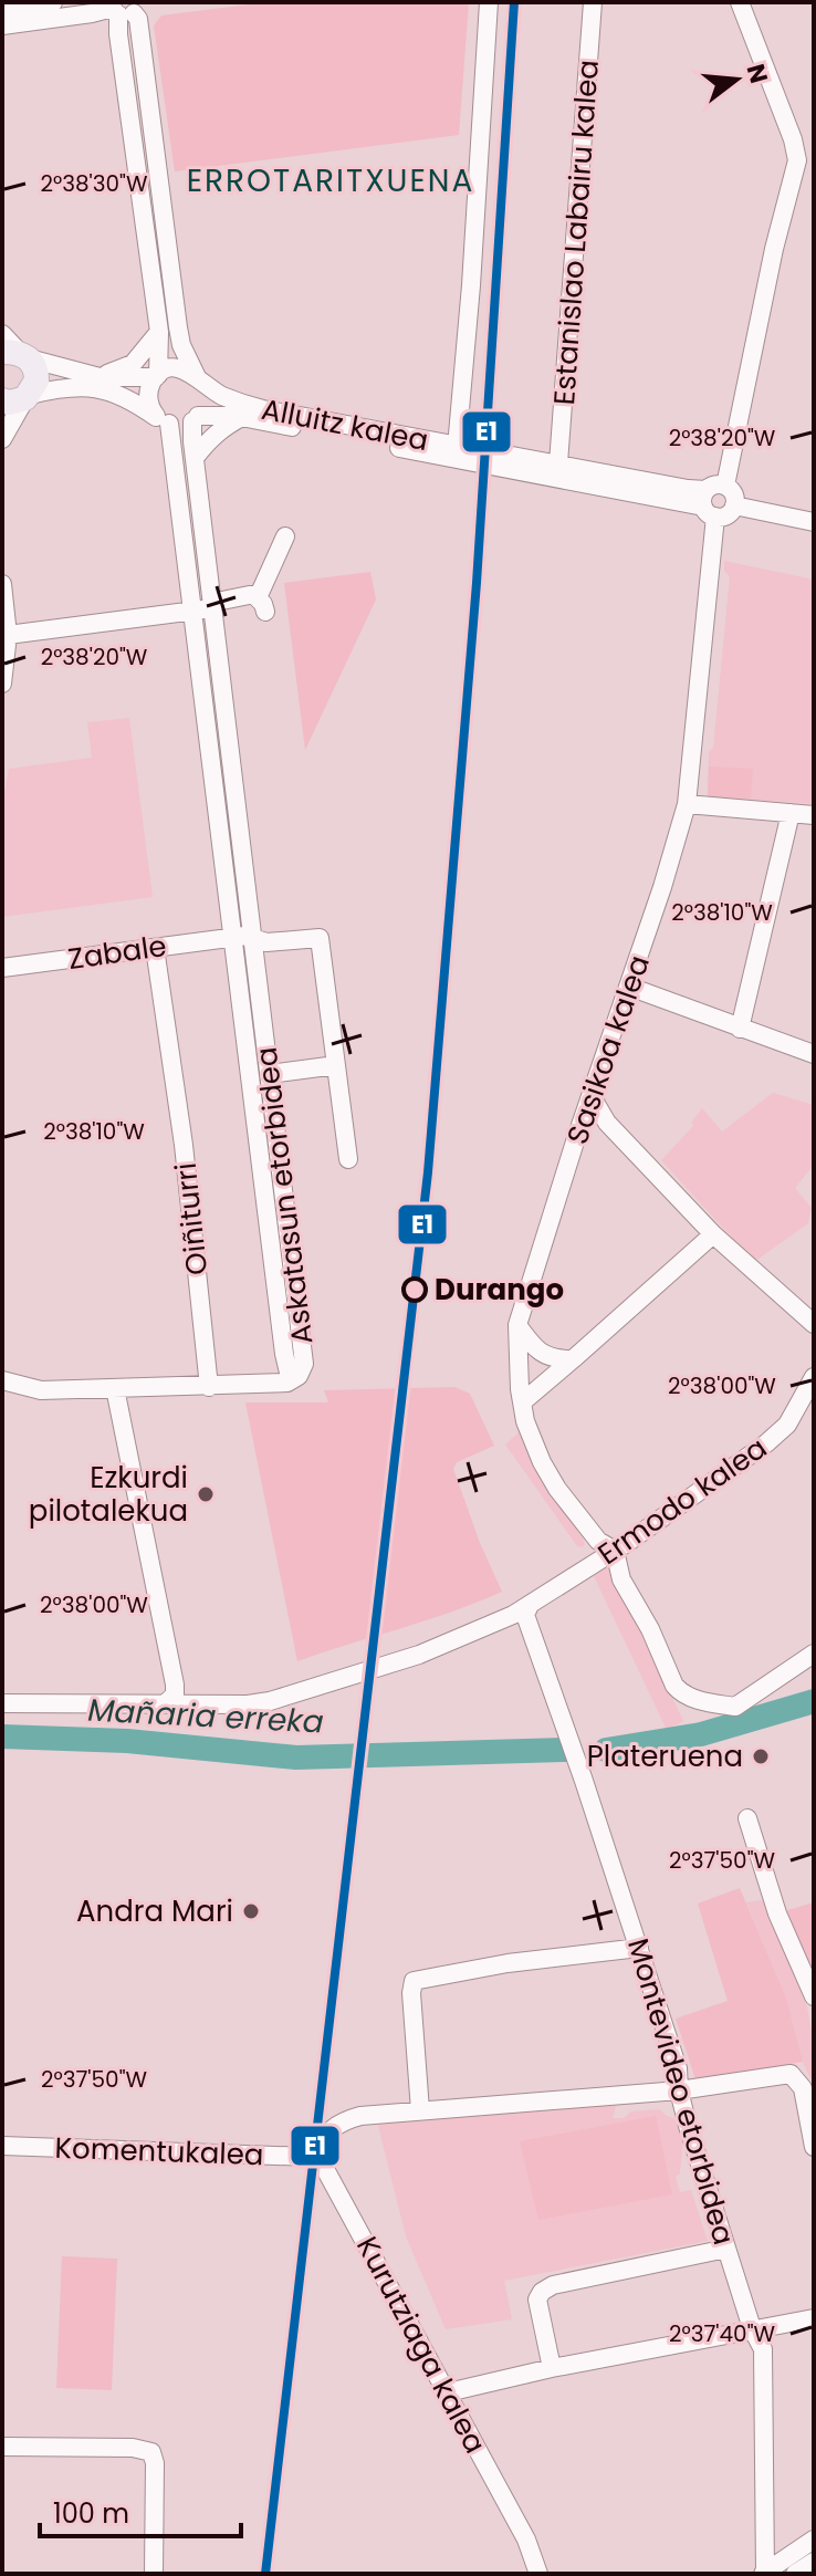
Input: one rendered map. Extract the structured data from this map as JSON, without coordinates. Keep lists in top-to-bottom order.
{
  "streets": {
    "street": [
      "Estanislao Labairu kalea",
      "Alluitz kalea",
      "Zabale",
      "Sasikoa kalea",
      "Askatasun etorbidea",
      "Oiñiturri",
      "Ermodo kalea",
      "Montevideo etorbidea",
      "Komentukalea",
      "Kurutziaga kalea"
    ]
  },
  "crossings": [
    ["Estanislao Labairu kalea", "Alluitz kalea"],
    ["Alluitz kalea", "Sasikoa kalea"],
    ["Alluitz kalea", "Askatasun etorbidea"],
    ["Zabale", "Askatasun etorbidea"],
    ["Zabale", "Oiñiturri"],
    ["Sasikoa kalea", "Ermodo kalea"],
    ["Ermodo kalea", "Montevideo etorbidea"],
    ["Komentukalea", "Kurutziaga kalea"]
  ],
  "districts": ["ERROTARITXUENA"],
  "water": ["Mañaria erreka"],
  "places": [
    "Durango",
    "Ezkurdi pilotalekua",
    "Plateruena",
    "Andra Mari"
  ],
  "lines": ["transit line E1"],
  "scale_bar": "100 m",
  "north": "right",
  "coordinates": [
    "2°38'30\"W",
    "2°38'20\"W",
    "2°38'10\"W",
    "2°38'00\"W",
    "2°37'50\"W",
    "2°37'40\"W"
  ]
}
